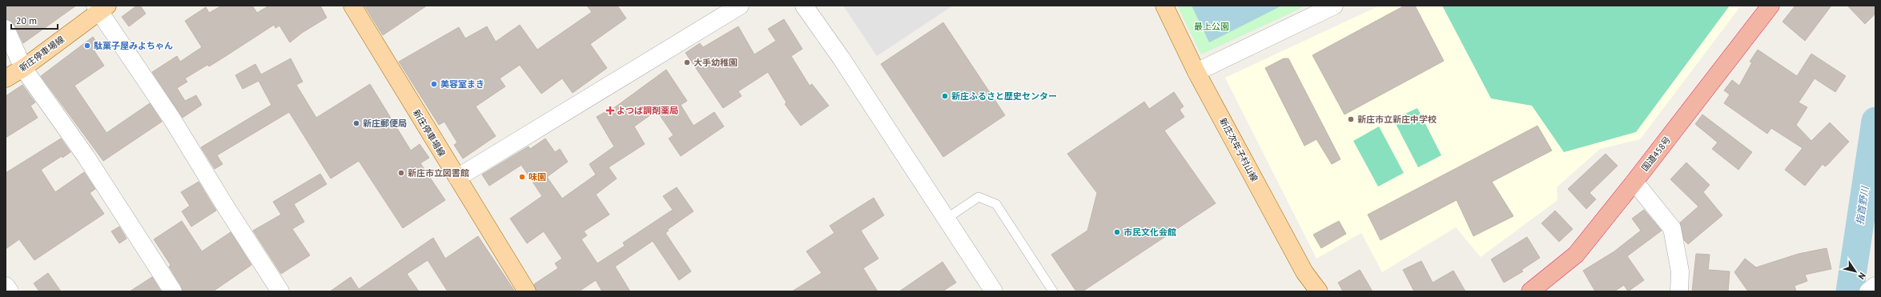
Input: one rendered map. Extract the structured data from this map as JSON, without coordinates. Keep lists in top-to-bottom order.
{
  "streets": {
    "highway": ["国道458号"],
    "main road": ["新庄停車場線", "新庄次年子村山線"]
  },
  "water": ["指首野川"],
  "parks": ["最上公園"],
  "places": {
    "other": [
      "駄菓子屋みよちゃん",
      "大手幼稚園",
      "美容室まき",
      "新庄ふるさと歴史センター",
      "新庄市立新庄中学校",
      "新庄郵便局",
      "新庄市立図書館",
      "味園",
      "市民文化会館"
    ],
    "health": ["よつば調剤薬局"]
  },
  "scale_bar": "20 m",
  "north": "bottom right"
}
